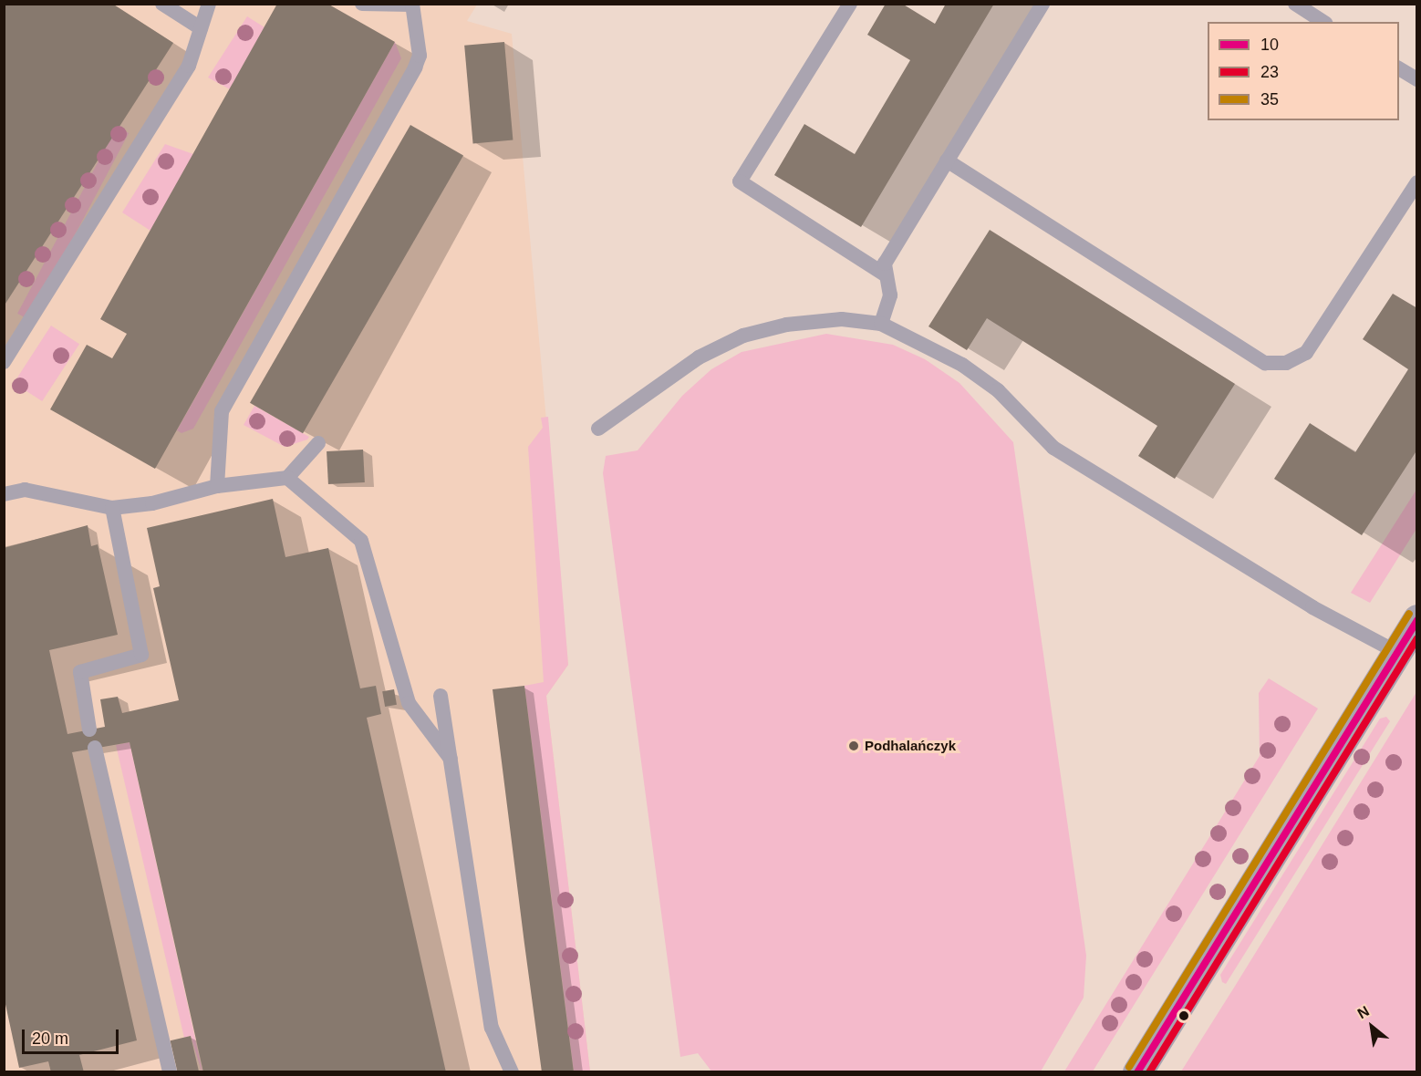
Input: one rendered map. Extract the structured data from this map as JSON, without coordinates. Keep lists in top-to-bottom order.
{
  "places": ["Podhalańczyk"],
  "lines": ["transit line 35", "transit line 10", "transit line 23"],
  "legend": ["10", "23", "35"],
  "scale_bar": "20 m",
  "north": "top left"
}
